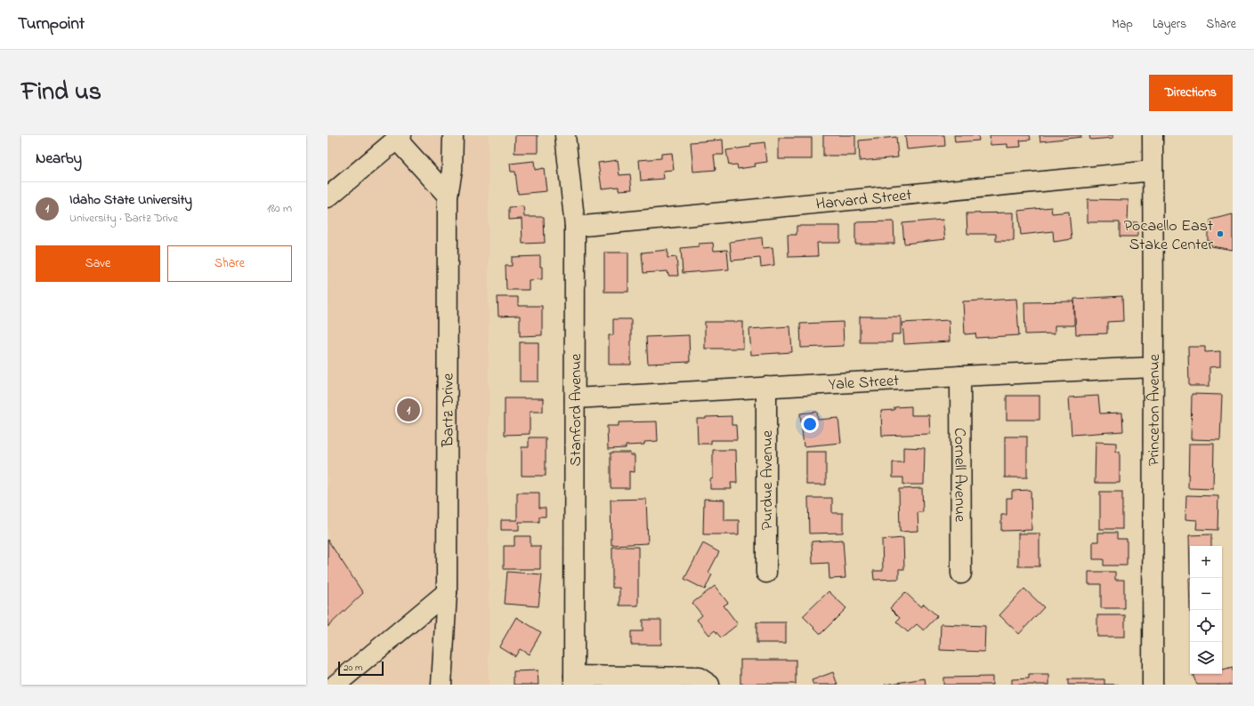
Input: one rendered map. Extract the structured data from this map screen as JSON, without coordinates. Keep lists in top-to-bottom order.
{
  "streets": {
    "street": [
      "Harvard Street",
      "Yale Street",
      "Bartz Drive",
      "Stanford Avenue",
      "Princeton Avenue",
      "Cornell Avenue",
      "Purdue Avenue"
    ]
  },
  "crossings": [
    ["Harvard Street", "Stanford Avenue"],
    ["Harvard Street", "Princeton Avenue"],
    ["Yale Street", "Stanford Avenue"],
    ["Yale Street", "Princeton Avenue"],
    ["Yale Street", "Cornell Avenue"],
    ["Yale Street", "Purdue Avenue"]
  ],
  "places": ["Pocaello East Stake Center"],
  "scale_bar": "20 m",
  "page": {
    "header": "Turnpoint",
    "nav": ["Map", "Layers", "Share"],
    "title": "Find us",
    "buttons": [
      "Directions",
      ["Save", "Share"]
    ],
    "heading": "Nearby",
    "list": [
      {
        "mark": "1",
        "name": "Idaho State University",
        "note": "University · Bartz Drive",
        "value": "180 m"
      }
    ],
    "pins": "1",
    "map_buttons": ["+", "−"],
    "scale": "20 m"
  }
}
